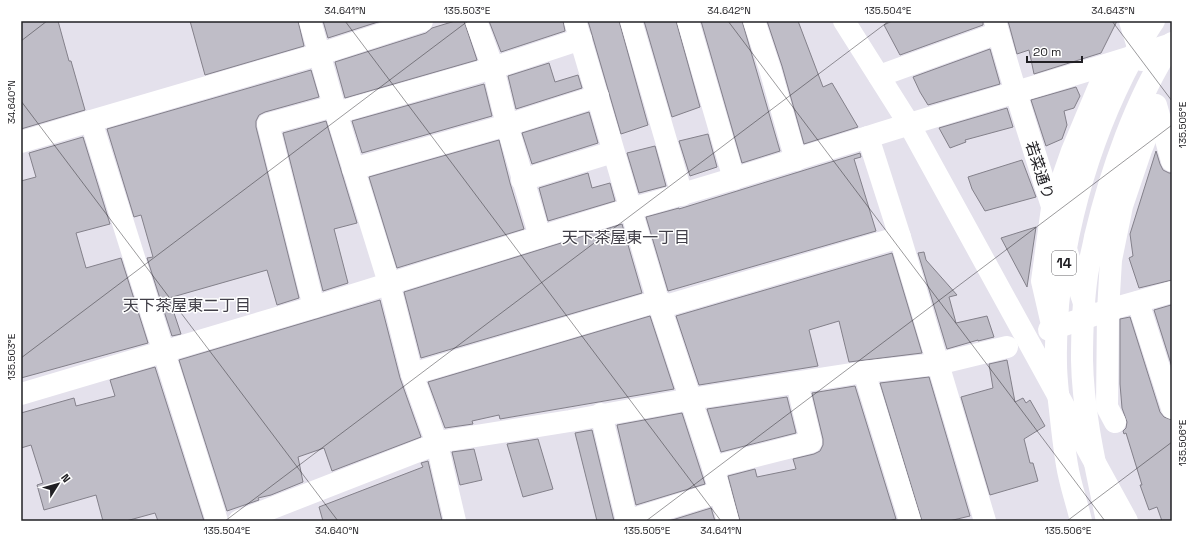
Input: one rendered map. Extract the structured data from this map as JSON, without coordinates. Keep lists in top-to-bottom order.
{
  "streets": {
    "main road": ["若菜通り", "14"]
  },
  "districts": ["天下茶屋東一丁目", "天下茶屋東二丁目"],
  "scale_bar": "20 m",
  "north": "top right",
  "coordinates": [
    "34.641°N",
    "135.503°E",
    "34.642°N",
    "135.504°E",
    "34.643°N",
    "34.640°N",
    "135.505°E",
    "135.506°E"
  ]
}
